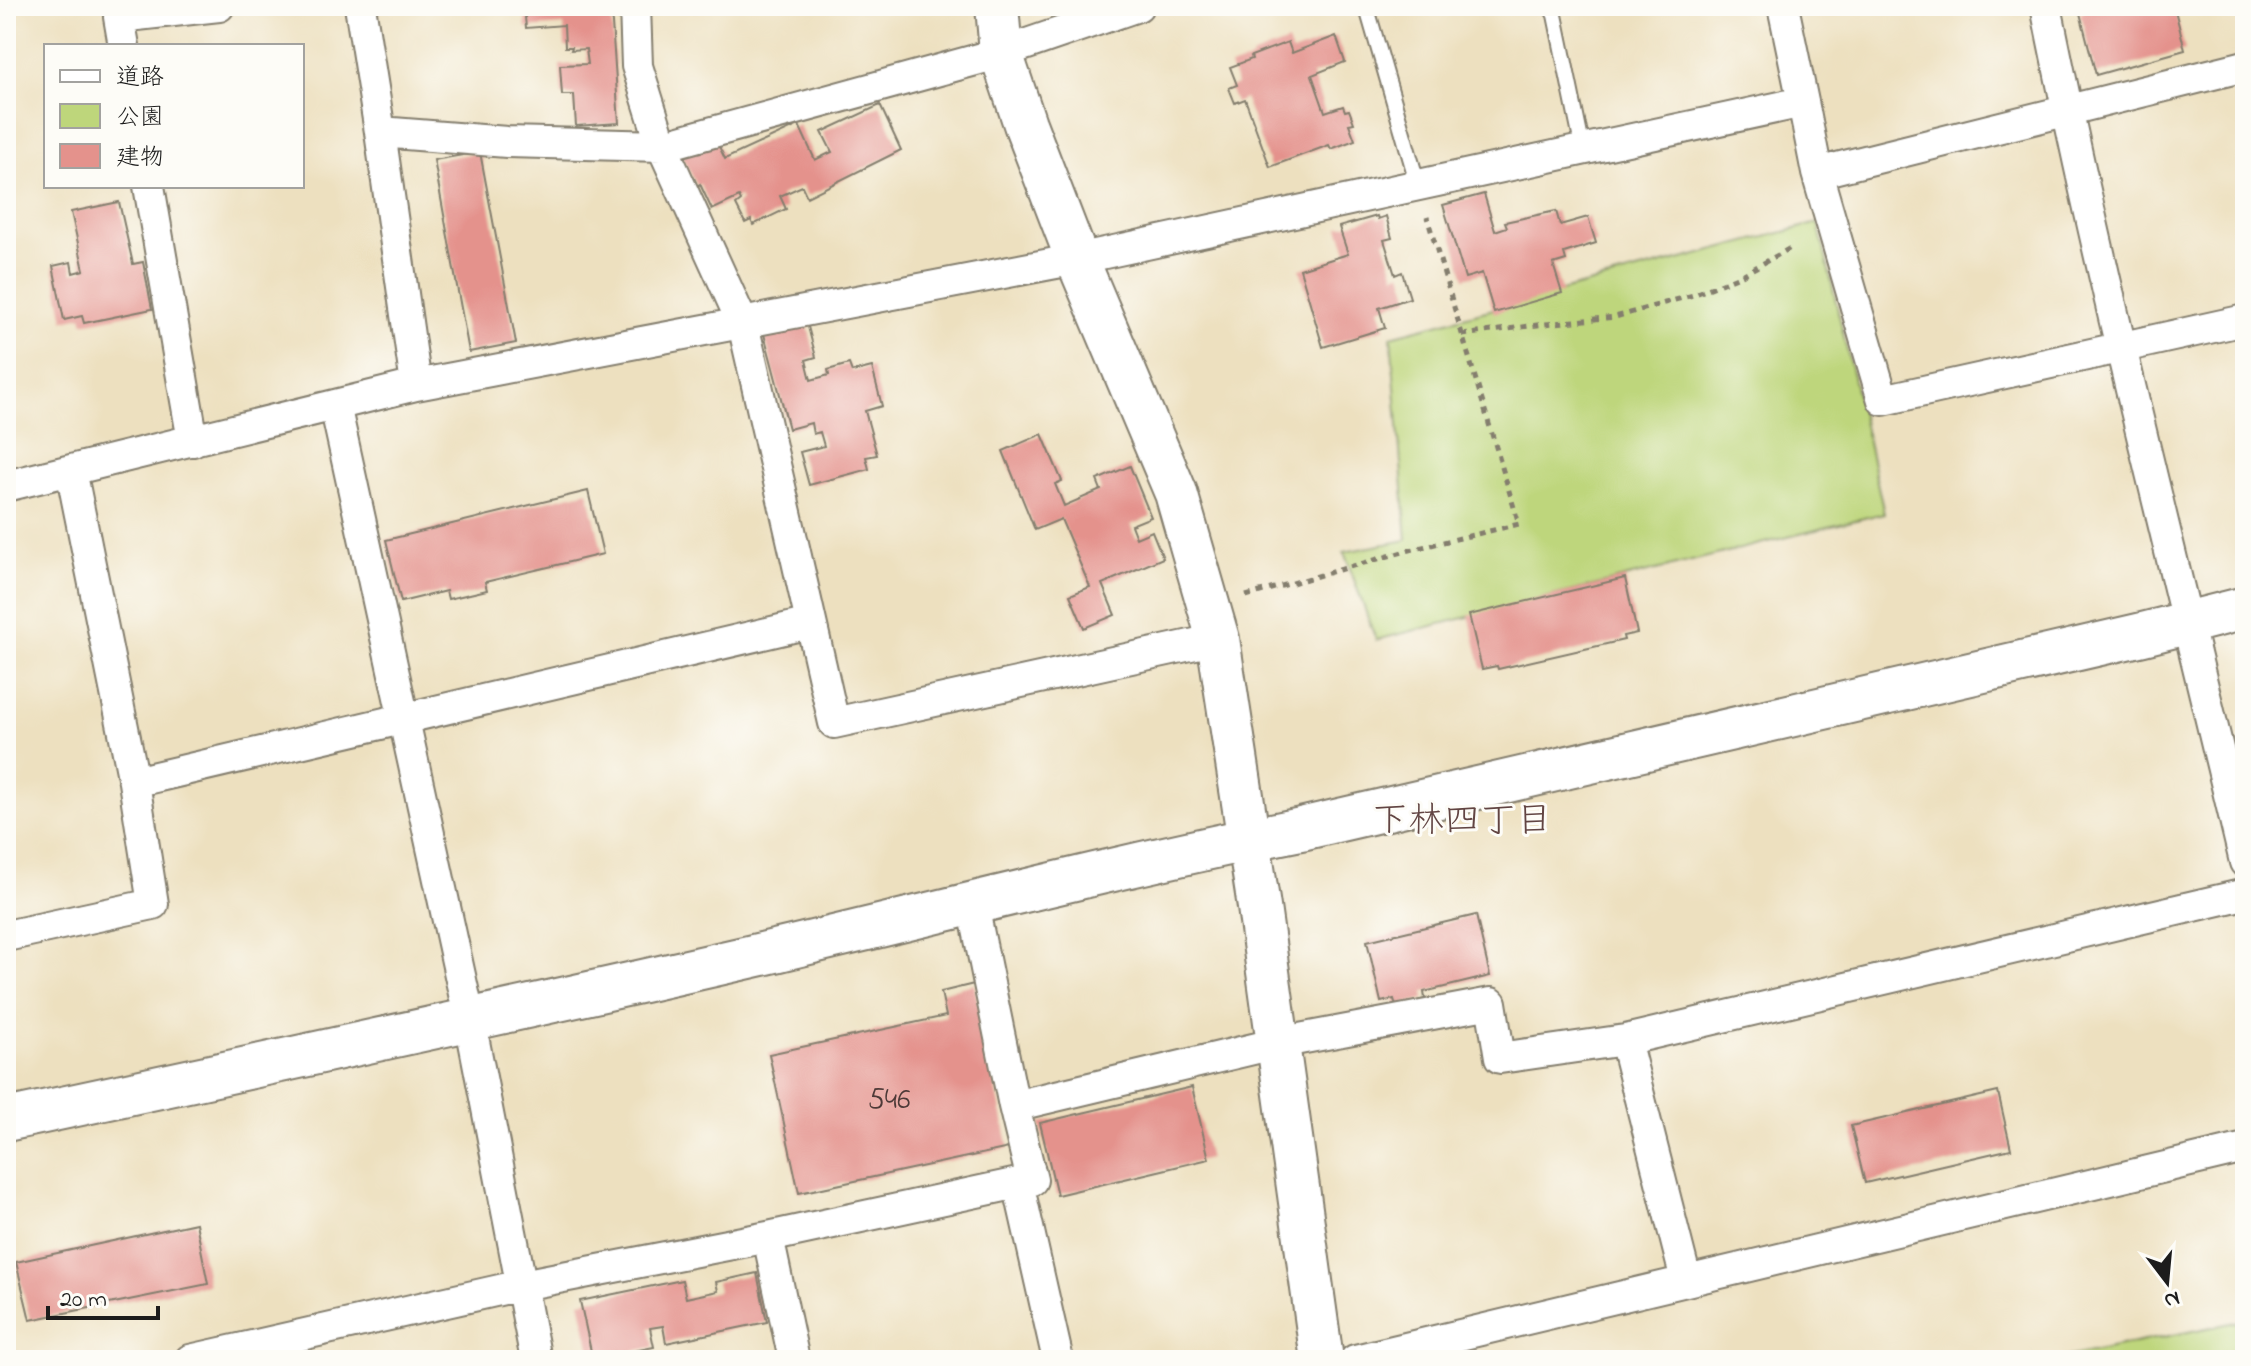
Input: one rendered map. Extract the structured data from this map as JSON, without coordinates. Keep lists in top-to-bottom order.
{
  "districts": ["下林四丁目"],
  "house_numbers": ["546"],
  "legend": ["道路", "公園", "建物"],
  "scale_bar": "20 m",
  "north": "bottom"
}
